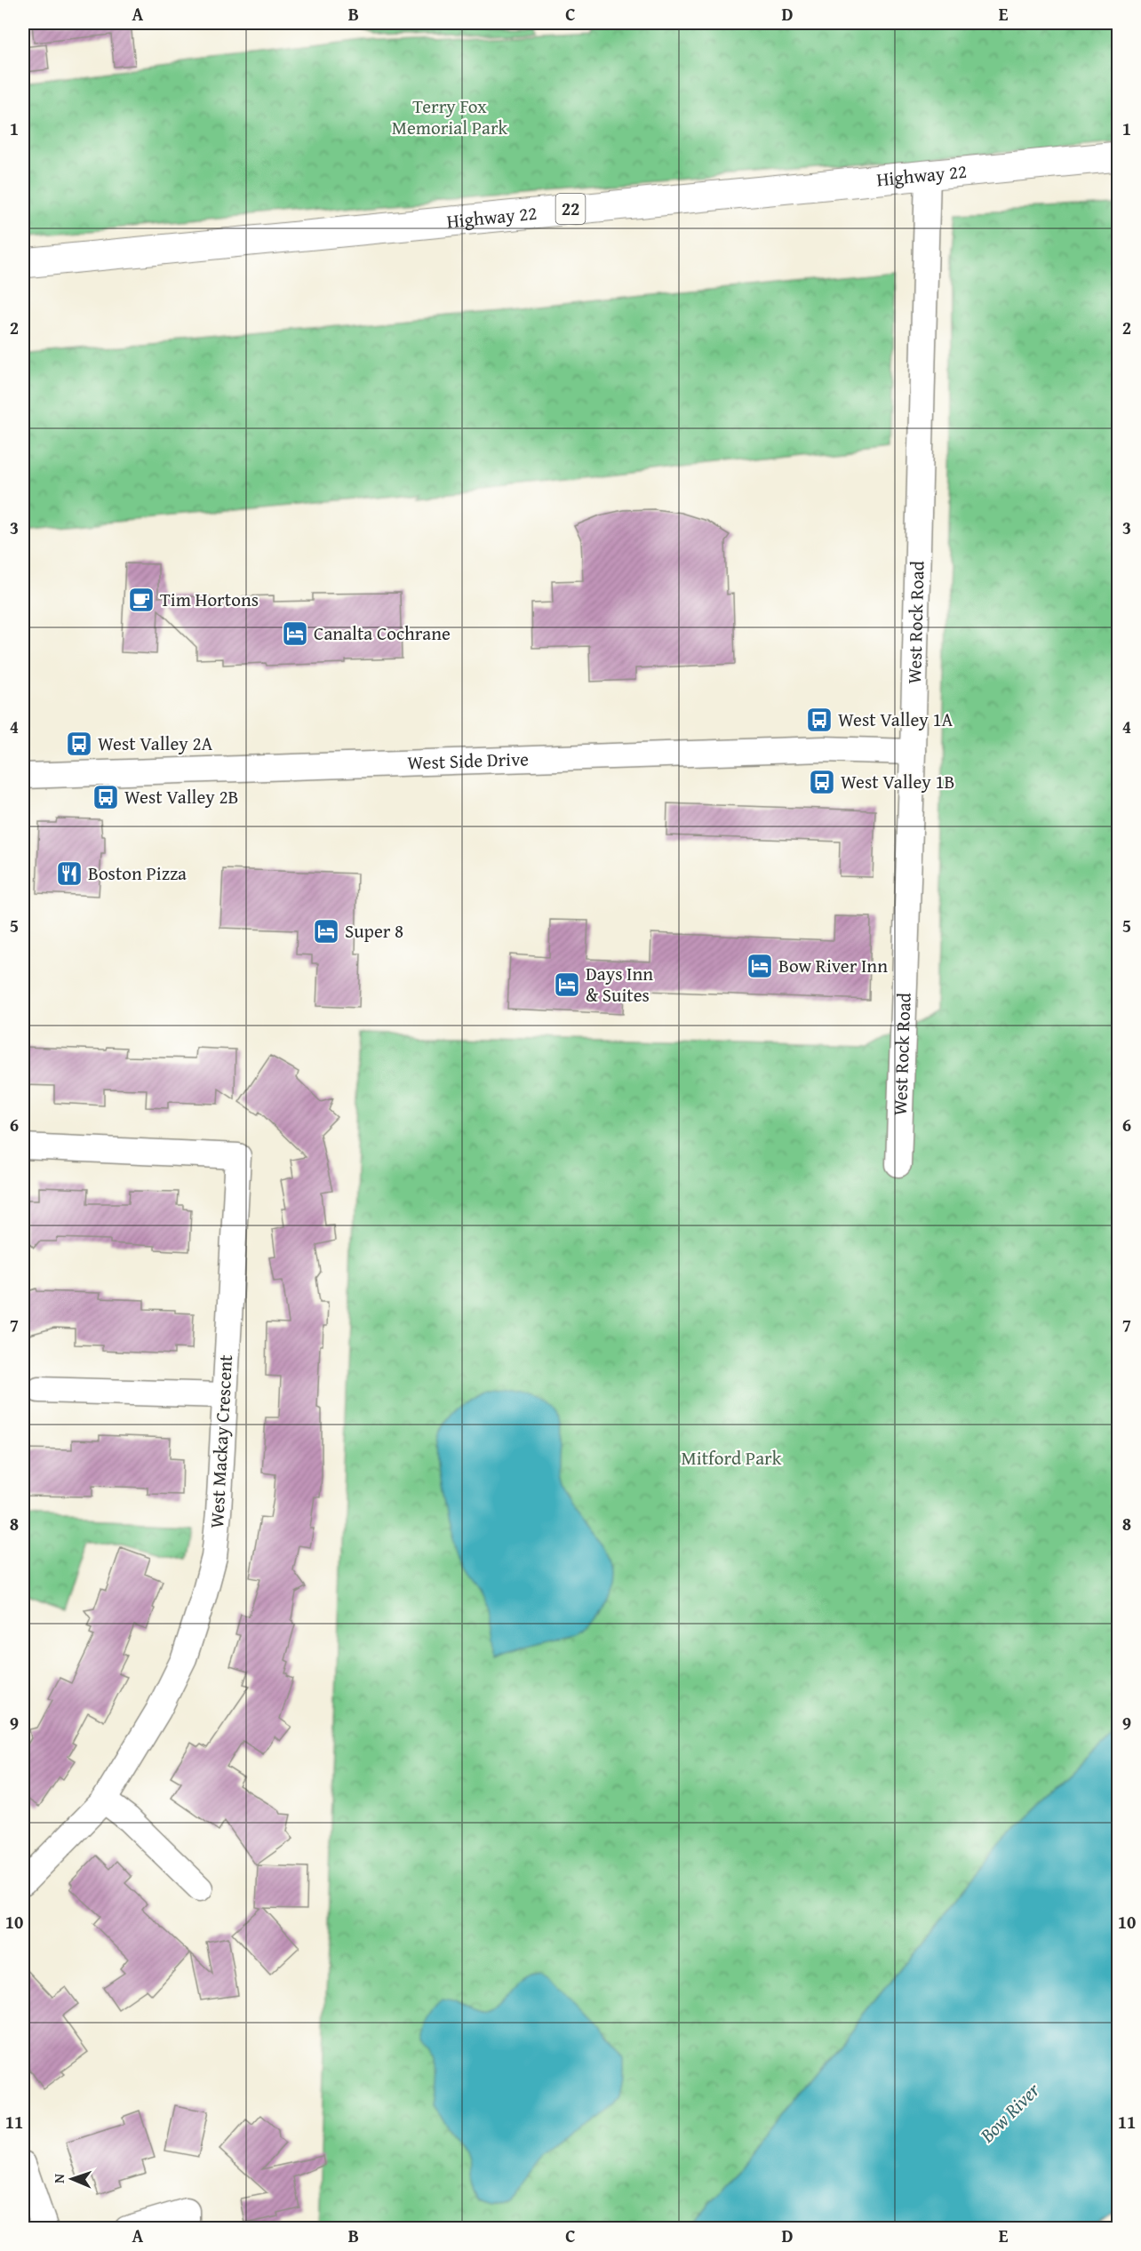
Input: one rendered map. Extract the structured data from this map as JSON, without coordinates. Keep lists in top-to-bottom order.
{
  "streets": {
    "main road": ["Highway 22", "22"],
    "street": ["West Rock Road", "West Side Drive", "West Mackay Crescent"]
  },
  "crossings": [
    ["Highway 22", "West Rock Road"],
    ["West Rock Road", "West Side Drive"]
  ],
  "water": ["Bow River"],
  "parks": ["Terry Fox Memorial Park", "Mitford Park"],
  "places": {
    "cafe": ["Tim Hortons"],
    "hotel": [
      "Canalta Cochrane",
      "Super 8",
      "Bow River Inn",
      "Days Inn & Suites"
    ],
    "bus stop": [
      "West Valley 1A",
      "West Valley 2A",
      "West Valley 1B",
      "West Valley 2B"
    ],
    "restaurant": ["Boston Pizza"]
  },
  "north": "left",
  "grid": {
    "columns": [
      "A",
      "B",
      "C",
      "D",
      "E"
    ],
    "rows": [
      "1",
      "2",
      "3",
      "4",
      "5",
      "6",
      "7",
      "8",
      "9",
      "10",
      "11"
    ]
  }
}
